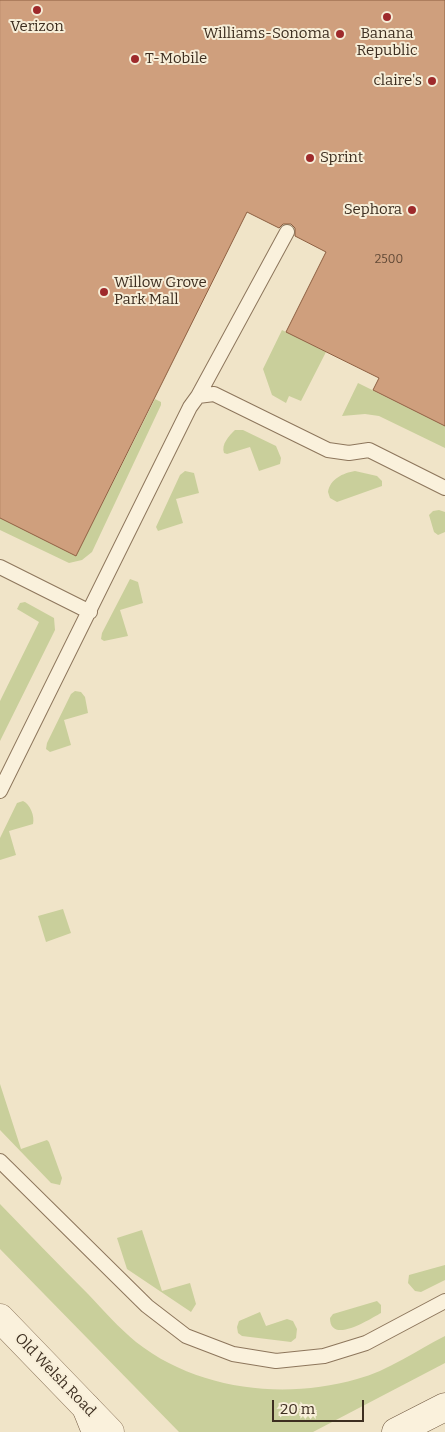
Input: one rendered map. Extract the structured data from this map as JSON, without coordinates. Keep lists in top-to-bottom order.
{
  "streets": {
    "street": ["Old Welsh Road"]
  },
  "places": [
    "Verizon",
    "Banana Republic",
    "Williams-Sonoma",
    "T-Mobile",
    "claire's",
    "Sprint",
    "Sephora",
    "Willow Grove Park Mall"
  ],
  "house_numbers": ["2500"],
  "scale_bar": "20 m"
}
